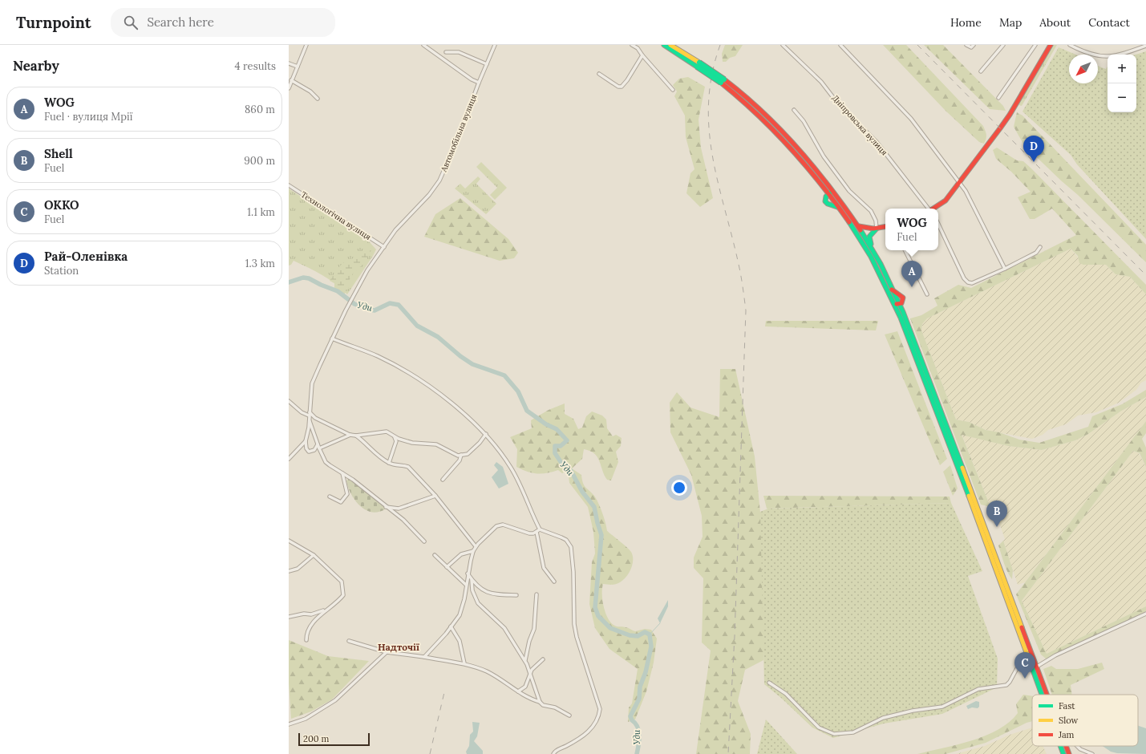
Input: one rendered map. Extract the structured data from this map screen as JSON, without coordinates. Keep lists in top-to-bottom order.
{
  "streets": {
    "street": ["Дніпровська вулиця", "Автомобільна вулиця", "Технологічна вулиця"]
  },
  "crossings": [
    ["Автомобільна вулиця", "Технологічна вулиця"]
  ],
  "districts": ["Надточії"],
  "water": ["Уди"],
  "legend": ["Fast", "Slow", "Jam"],
  "scale_bar": "200 m",
  "north": "bottom left",
  "page": {
    "header": "Turnpoint",
    "search": "Search here",
    "nav": [
      "Home",
      "Map",
      "About",
      "Contact"
    ],
    "heading": ["Nearby", "4 results"],
    "map_buttons": ["+", "−"],
    "list": [
      {
        "mark": "A",
        "name": "WOG",
        "note": "Fuel · вулиця Мрії",
        "value": "860 m"
      },
      {
        "mark": "B",
        "name": "Shell",
        "note": "Fuel",
        "value": "900 m"
      },
      {
        "mark": "C",
        "name": "ОККО",
        "note": "Fuel",
        "value": "1.1 km"
      },
      {
        "mark": "D",
        "name": "Рай-Оленівка",
        "note": "Station",
        "value": "1.3 km"
      }
    ],
    "pins": [
      "D",
      "A",
      "B",
      "C"
    ],
    "popup": ["WOG", "Fuel"],
    "scale": "200 m"
  }
}
